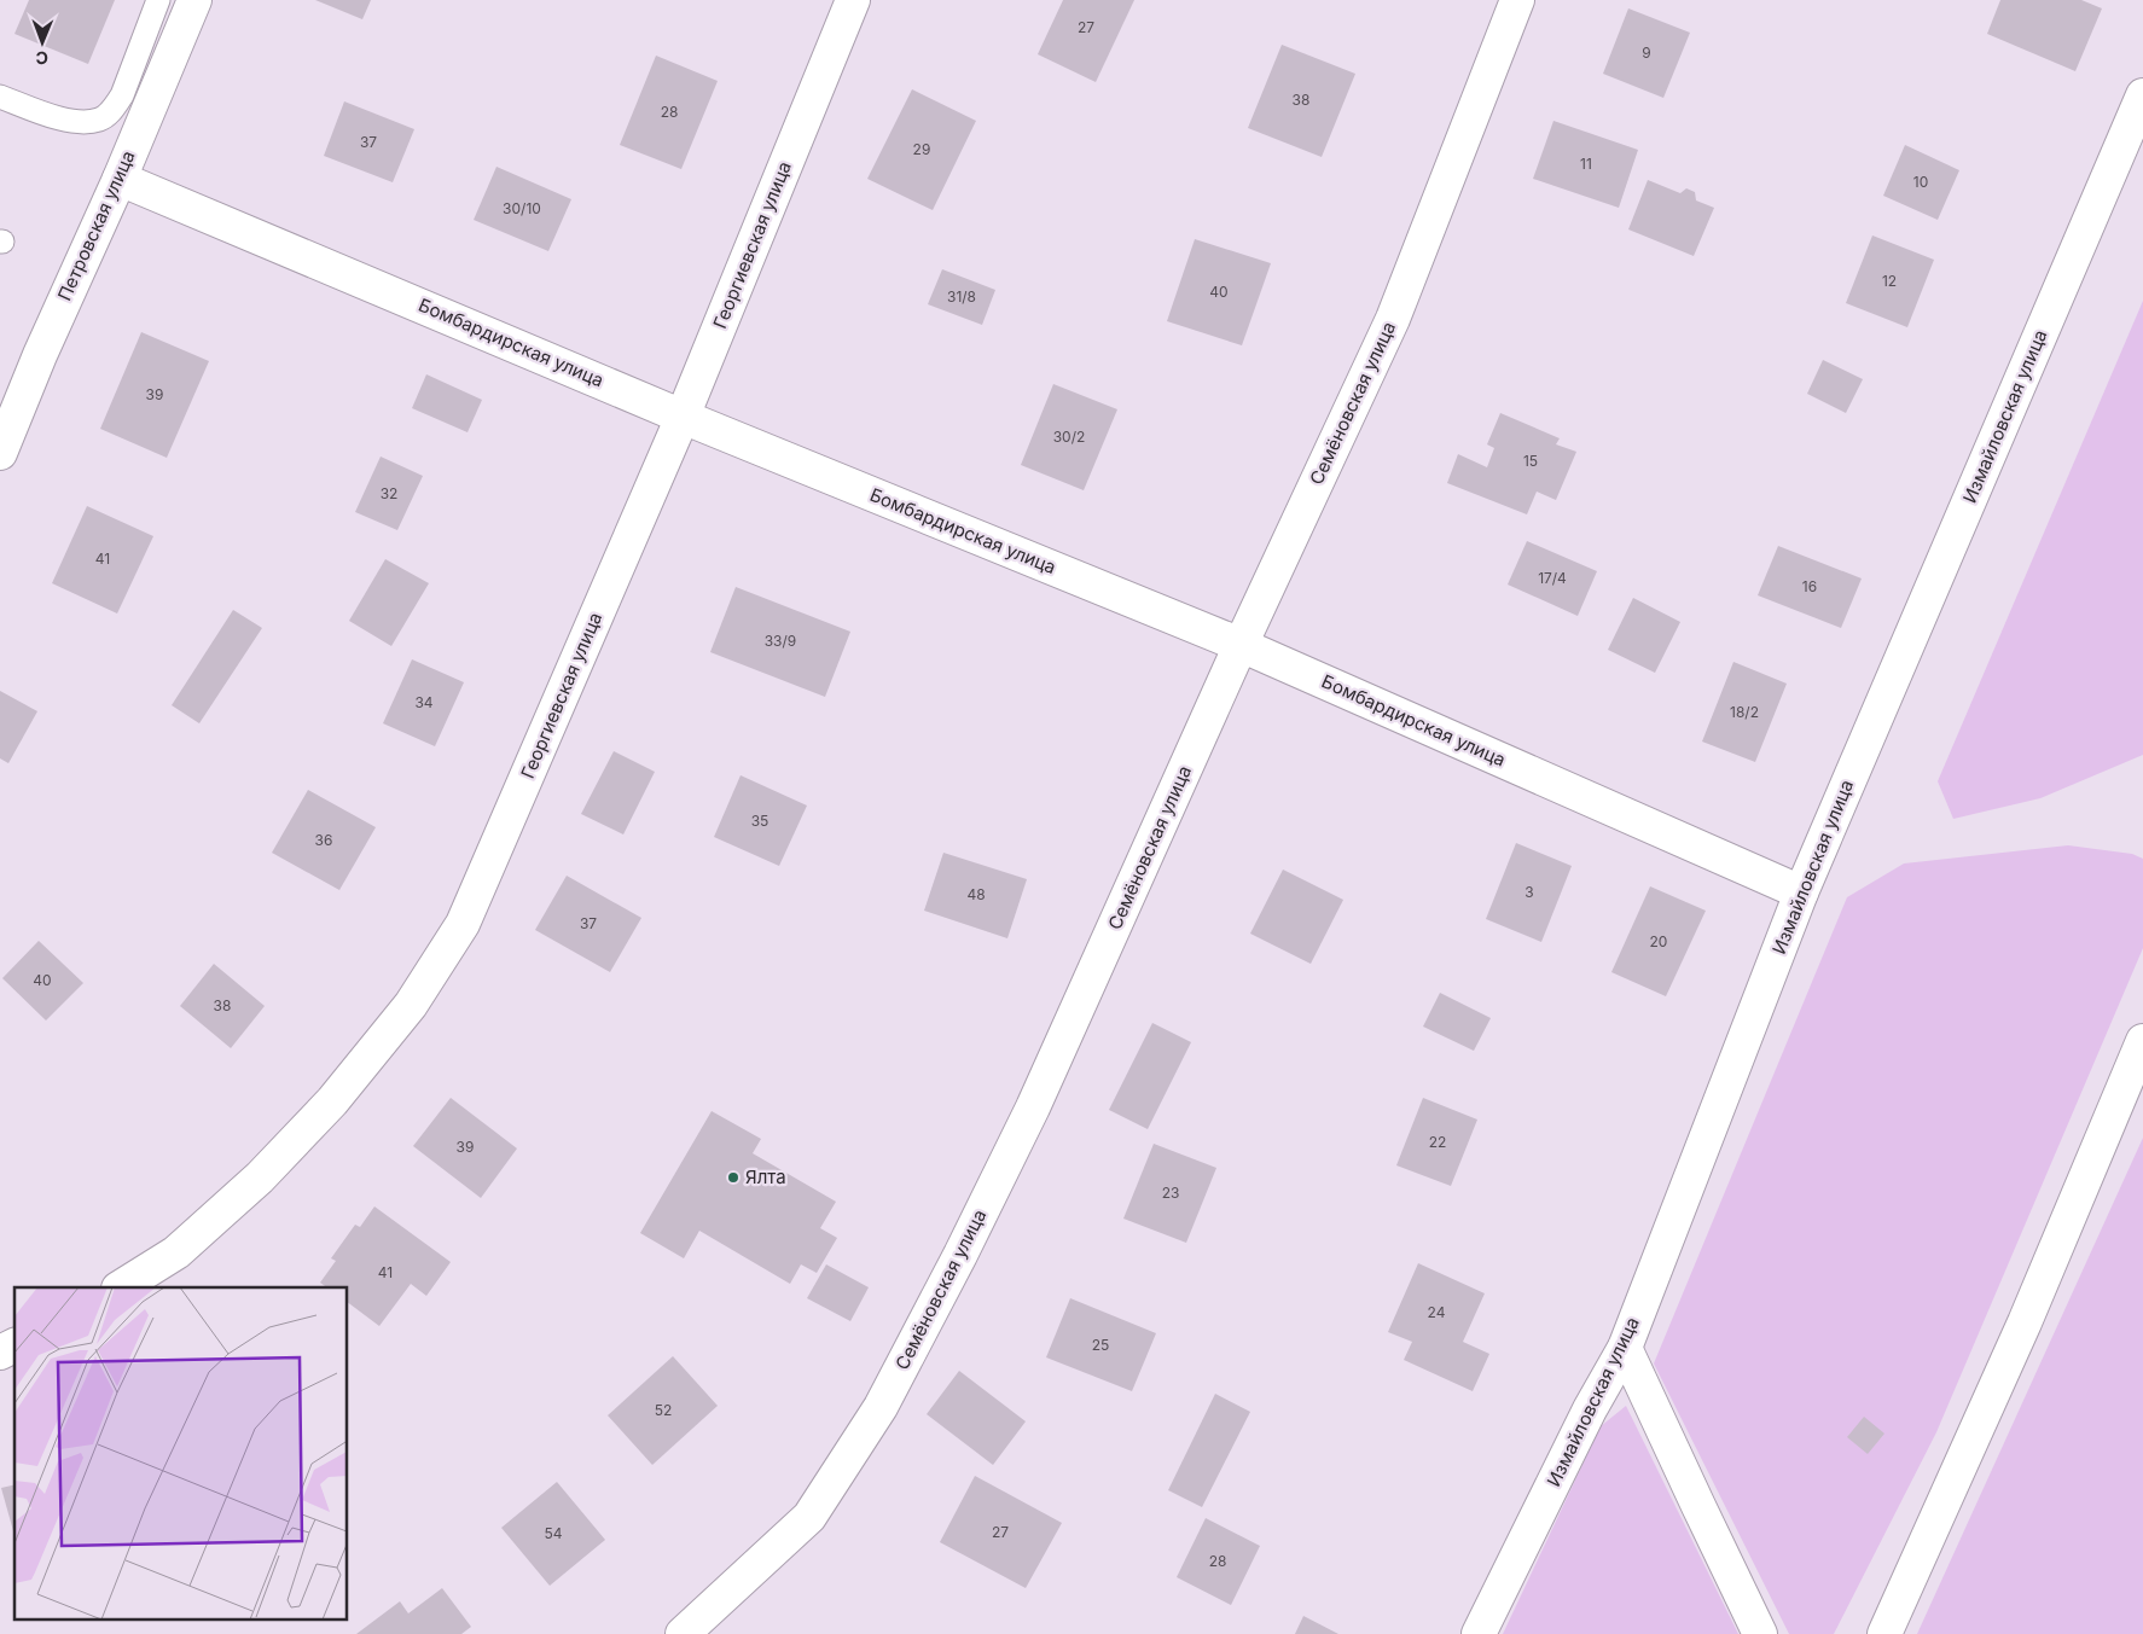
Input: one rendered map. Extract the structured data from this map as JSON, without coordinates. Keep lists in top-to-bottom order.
{
  "streets": {
    "street": [
      "Петровская улица",
      "Георгиевская улица",
      "Бомбардирская улица",
      "Семёновская улица",
      "Измайловская улица"
    ]
  },
  "crossings": [
    ["Петровская улица", "Бомбардирская улица"],
    ["Георгиевская улица", "Бомбардирская улица"],
    ["Бомбардирская улица", "Семёновская улица"],
    ["Бомбардирская улица", "Измайловская улица"]
  ],
  "places": ["Ялта"],
  "house_numbers": [
    "27",
    "9",
    "38",
    "28",
    "37",
    "29",
    "11",
    "10",
    "30/10",
    "12",
    "40",
    "31/8",
    "39",
    "30/2",
    "15",
    "32",
    "41",
    "17/4",
    "16",
    "33/9",
    "34",
    "18/2",
    "35",
    "36",
    "3",
    "48",
    "37",
    "20",
    "40",
    "38",
    "22",
    "39",
    "23",
    "41",
    "24",
    "25",
    "52",
    "27",
    "54",
    "28"
  ],
  "north": "bottom"
}
